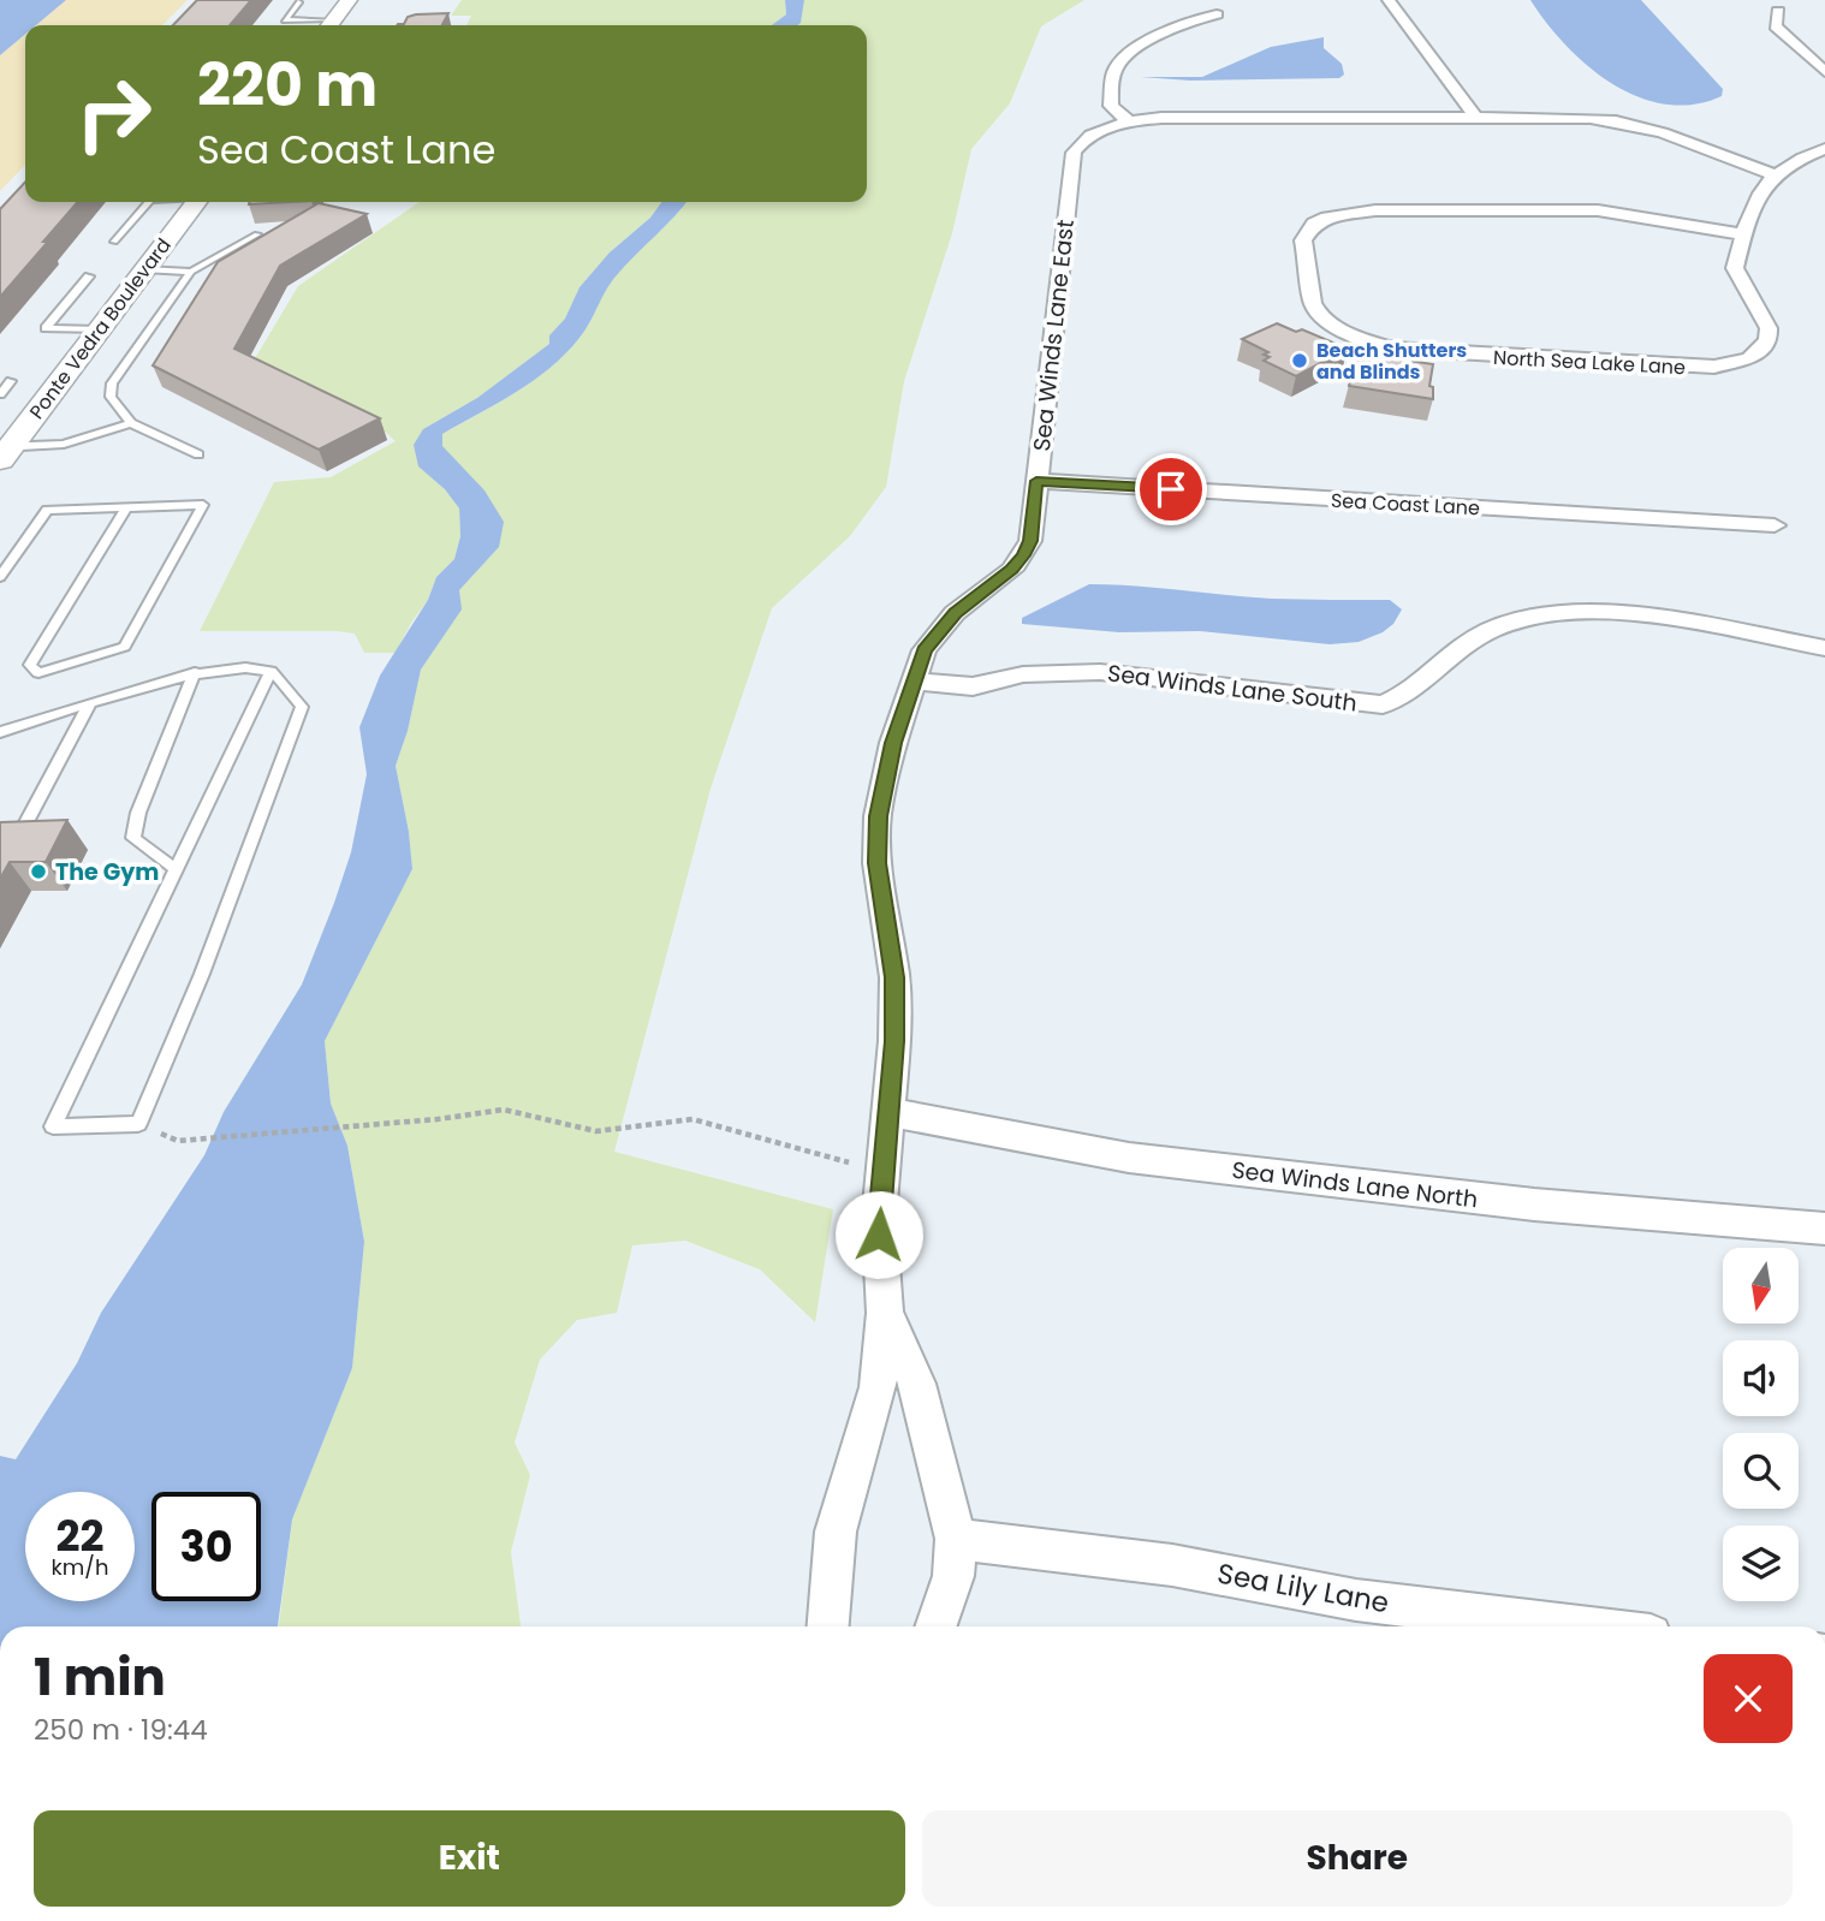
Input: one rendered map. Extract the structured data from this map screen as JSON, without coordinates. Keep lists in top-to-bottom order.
{
  "streets": {
    "street": [
      "Ponte Vedra Boulevard",
      "Sea Winds Lane East",
      "North Sea Lake Lane",
      "Sea Coast Lane",
      "Sea Winds Lane South",
      "Sea Winds Lane North",
      "Sea Lily Lane"
    ]
  },
  "crossings": [
    ["Sea Winds Lane East", "North Sea Lake Lane"],
    ["Sea Winds Lane East", "Sea Coast Lane"],
    ["Sea Winds Lane East", "Sea Winds Lane South"],
    ["Sea Winds Lane East", "Sea Winds Lane North"]
  ],
  "places": ["Beach Shutters and Blinds", "The Gym"],
  "north": "bottom",
  "page": {
    "turn": ["220 m", "Sea Coast Lane"],
    "speed": "22 km/h",
    "limit": "30",
    "heading": ["1 min", "250 m · 19:44"],
    "buttons": ["Exit", "Share"]
  }
}
